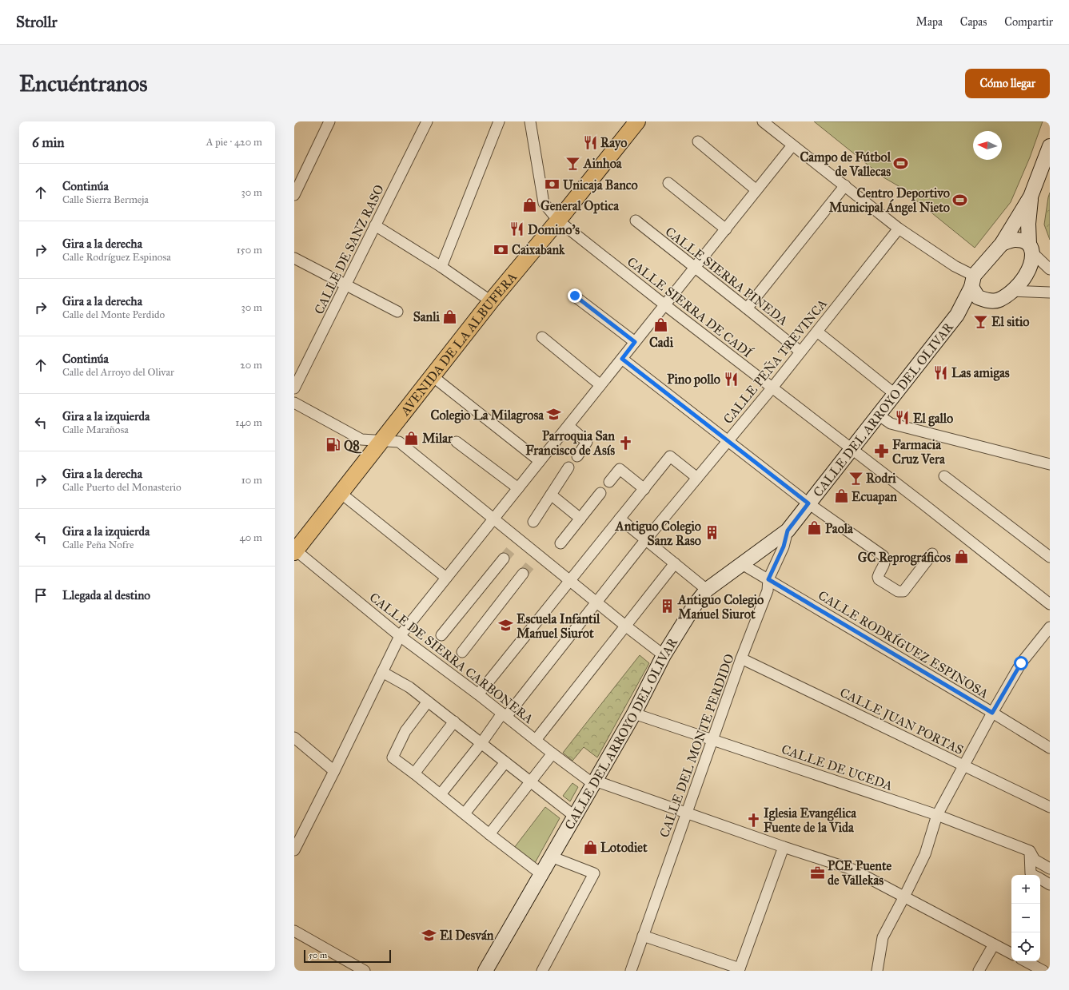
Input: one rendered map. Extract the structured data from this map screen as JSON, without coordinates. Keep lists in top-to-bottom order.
{
  "streets": {
    "main road": ["AVENIDA DE LA ALBUFERA"],
    "street": [
      "CALLE DE SANZ RASO",
      "CALLE SIERRA PINEDA",
      "CALLE SIERRA DE CADÍ",
      "CALLE PEÑA TREVINCA",
      "CALLE DEL ARROYO DEL OLIVAR",
      "CALLE RODRÍGUEZ ESPINOSA",
      "CALLE DE SIERRA CARBONERA",
      "CALLE JUAN PORTAS",
      "CALLE DEL MONTE PERDIDO",
      "CALLE DE UCEDA"
    ]
  },
  "crossings": [
    ["CALLE SIERRA PINEDA", "CALLE PEÑA TREVINCA"],
    ["CALLE SIERRA DE CADÍ", "AVENIDA DE LA ALBUFERA"],
    ["CALLE SIERRA DE CADÍ", "CALLE PEÑA TREVINCA"],
    ["CALLE SIERRA DE CADÍ", "CALLE DEL ARROYO DEL OLIVAR"],
    ["AVENIDA DE LA ALBUFERA", "CALLE DE SIERRA CARBONERA"],
    ["CALLE PEÑA TREVINCA", "CALLE DE SIERRA CARBONERA"],
    ["CALLE DEL ARROYO DEL OLIVAR", "CALLE RODRÍGUEZ ESPINOSA"],
    ["CALLE DEL ARROYO DEL OLIVAR", "CALLE DE SIERRA CARBONERA"],
    ["CALLE DEL ARROYO DEL OLIVAR", "CALLE DEL MONTE PERDIDO"],
    ["CALLE DEL ARROYO DEL OLIVAR", "CALLE DE UCEDA"],
    ["CALLE RODRÍGUEZ ESPINOSA", "CALLE DEL MONTE PERDIDO"],
    ["CALLE DE SIERRA CARBONERA", "CALLE DEL MONTE PERDIDO"],
    ["CALLE JUAN PORTAS", "CALLE DEL MONTE PERDIDO"],
    ["CALLE DEL MONTE PERDIDO", "CALLE DE UCEDA"]
  ],
  "places": {
    "restaurant": [
      "Rayo",
      "Domino's",
      "Las amigas",
      "Pino pollo",
      "El gallo"
    ],
    "bar": ["Ainhoa", "El sitio", "Rodri"],
    "sports": ["Campo de Fútbol de Vallecas", "Centro Deportivo Municipal Ángel Nieto"],
    "bank": ["Unicaja Banco", "Caixabank"],
    "shop": [
      "General Optica",
      "Sanli",
      "Cadi",
      "Milar",
      "Ecuapan",
      "Paola",
      "GC Reprográficos",
      "Lotodiet"
    ],
    "school or university": ["Colegio La Milagrosa", "Escuela Infantil Manuel Siurot", "El Desván"],
    "church": ["Parroquia San Francisco de Asís", "Iglesia Evangélica Fuente de la Vida"],
    "fuel station": ["Q8"],
    "pharmacy": ["Farmacia Cruz Vera"],
    "building": ["Antiguo Colegio Sanz Raso", "Antiguo Colegio Manuel Siurot"],
    "office": ["PCE Puente de Vallekas"]
  },
  "scale_bar": "50 m",
  "north": "left",
  "page": {
    "header": "Strollr",
    "nav": ["Mapa", "Capas", "Compartir"],
    "buttons": "Cómo llegar",
    "title": "Encuéntranos",
    "heading": ["6 min", "A pie · 420 m"],
    "list": [
      ["Continúa", "Calle Sierra Bermeja", "30 m"],
      ["Gira a la derecha", "Calle Rodríguez Espinosa", "150 m"],
      ["Gira a la derecha", "Calle del Monte Perdido", "30 m"],
      ["Continúa", "Calle del Arroyo del Olivar", "20 m"],
      ["Gira a la izquierda", "Calle Marañosa", "140 m"],
      ["Gira a la derecha", "Calle Puerto del Monasterio", "10 m"],
      ["Gira a la izquierda", "Calle Peña Nofre", "40 m"],
      "Llegada al destino"
    ],
    "map_buttons": ["+", "−"],
    "scale": "50 m"
  }
}
